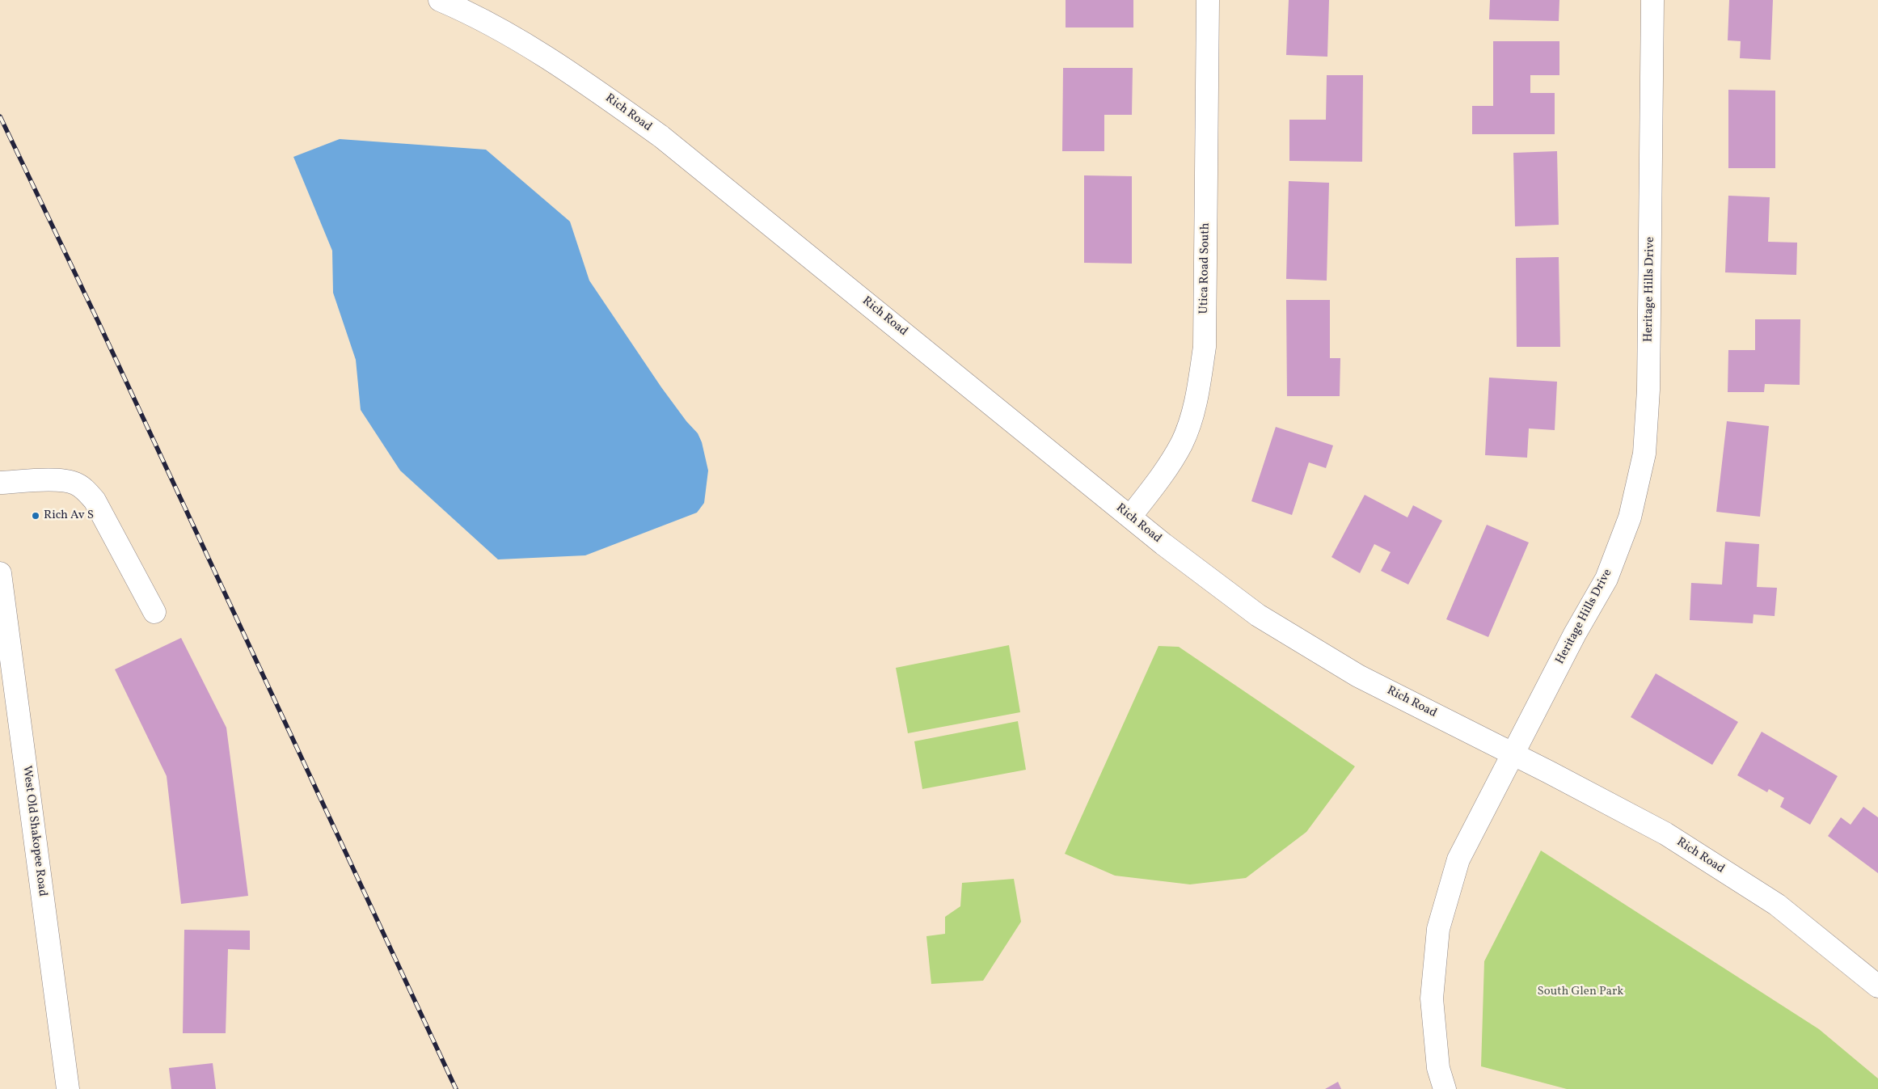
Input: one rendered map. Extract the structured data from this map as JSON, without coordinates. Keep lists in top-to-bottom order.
{
  "streets": {
    "street": [
      "Rich Road",
      "Utica Road South",
      "Heritage Hills Drive",
      "West Old Shakopee Road"
    ]
  },
  "crossings": [
    ["Rich Road", "Utica Road South"],
    ["Rich Road", "Heritage Hills Drive"]
  ],
  "parks": ["South Glen Park"],
  "places": ["Rich Av S"]
}
